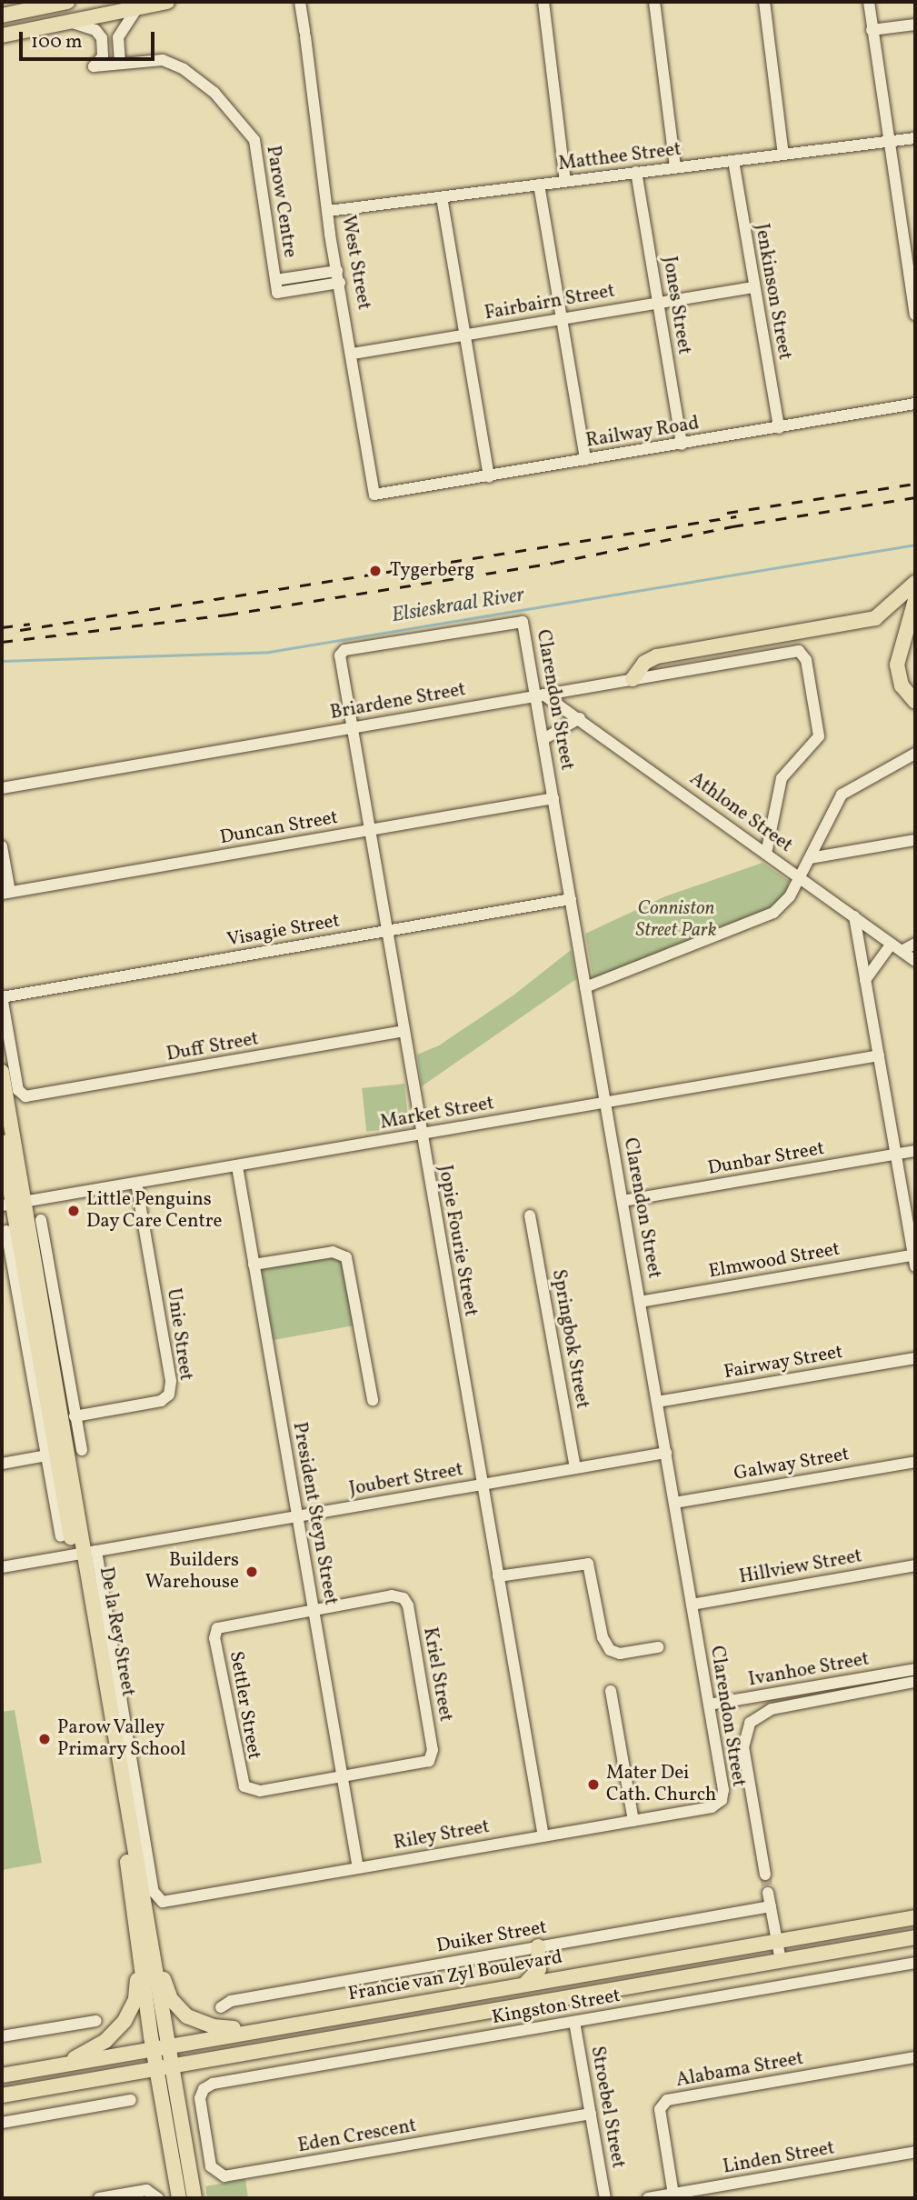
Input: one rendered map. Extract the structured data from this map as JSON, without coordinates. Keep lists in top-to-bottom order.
{
  "streets": {
    "main road": ["De la Rey Street", "Francie van Zyl Boulevard"],
    "street": [
      "Matthee Street",
      "Parow Centre",
      "West Street",
      "Jenkinson Street",
      "Fairbairn Street",
      "Jones Street",
      "Railway Road",
      "Clarendon Street",
      "Briardene Street",
      "Athlone Street",
      "Duncan Street",
      "Visagie Street",
      "Duff Street",
      "Market Street",
      "Dunbar Street",
      "Jopie Fourie Street",
      "Elmwood Street",
      "Unie Street",
      "Springbok Street",
      "Fairway Street",
      "Galway Street",
      "Joubert Street",
      "President Steyn Street",
      "Hillview Street",
      "Ivanhoe Street",
      "Kriel Street",
      "Settler Street",
      "Riley Street",
      "Duiker Street",
      "Kingston Street",
      "Alabama Street",
      "Stroebel Street",
      "Eden Crescent",
      "Linden Street"
    ]
  },
  "crossings": [
    ["Matthee Street", "West Street"],
    ["Matthee Street", "Jenkinson Street"],
    ["Matthee Street", "Jones Street"],
    ["Parow Centre", "West Street"],
    ["West Street", "Fairbairn Street"],
    ["West Street", "Railway Road"],
    ["Jenkinson Street", "Fairbairn Street"],
    ["Jenkinson Street", "Railway Road"],
    ["Fairbairn Street", "Jones Street"],
    ["Jones Street", "Railway Road"],
    ["Clarendon Street", "Briardene Street"],
    ["Clarendon Street", "Athlone Street"],
    ["Clarendon Street", "Duncan Street"],
    ["Clarendon Street", "Visagie Street"],
    ["Clarendon Street", "Market Street"],
    ["Clarendon Street", "Dunbar Street"],
    ["Clarendon Street", "Jopie Fourie Street"],
    ["Clarendon Street", "Elmwood Street"],
    ["Clarendon Street", "Fairway Street"],
    ["Clarendon Street", "Galway Street"],
    ["Clarendon Street", "Joubert Street"],
    ["Clarendon Street", "Hillview Street"],
    ["Clarendon Street", "Ivanhoe Street"],
    ["Clarendon Street", "Riley Street"],
    ["Briardene Street", "Athlone Street"],
    ["Briardene Street", "Jopie Fourie Street"],
    ["Duncan Street", "Jopie Fourie Street"],
    ["Visagie Street", "Duff Street"],
    ["Visagie Street", "Jopie Fourie Street"],
    ["Duff Street", "Jopie Fourie Street"],
    ["Market Street", "Jopie Fourie Street"],
    ["Market Street", "Unie Street"],
    ["Market Street", "President Steyn Street"],
    ["Market Street", "De la Rey Street"],
    ["Jopie Fourie Street", "Joubert Street"],
    ["Jopie Fourie Street", "Riley Street"],
    ["Springbok Street", "Joubert Street"],
    ["Joubert Street", "President Steyn Street"],
    ["Joubert Street", "De la Rey Street"],
    ["President Steyn Street", "Kriel Street"],
    ["President Steyn Street", "Settler Street"],
    ["President Steyn Street", "Riley Street"],
    ["De la Rey Street", "Riley Street"],
    ["De la Rey Street", "Francie van Zyl Boulevard"],
    ["Kriel Street", "Settler Street"],
    ["Kingston Street", "Stroebel Street"],
    ["Kingston Street", "Eden Crescent"],
    ["Alabama Street", "Linden Street"],
    ["Stroebel Street", "Eden Crescent"]
  ],
  "water": ["Elsieskraal River"],
  "parks": ["Conniston Street Park"],
  "places": [
    "Tygerberg",
    "Little Penguins Day Care Centre",
    "Builders Warehouse",
    "Parow Valley Primary School",
    "Mater Dei Cath. Church"
  ],
  "scale_bar": "100 m"
}
